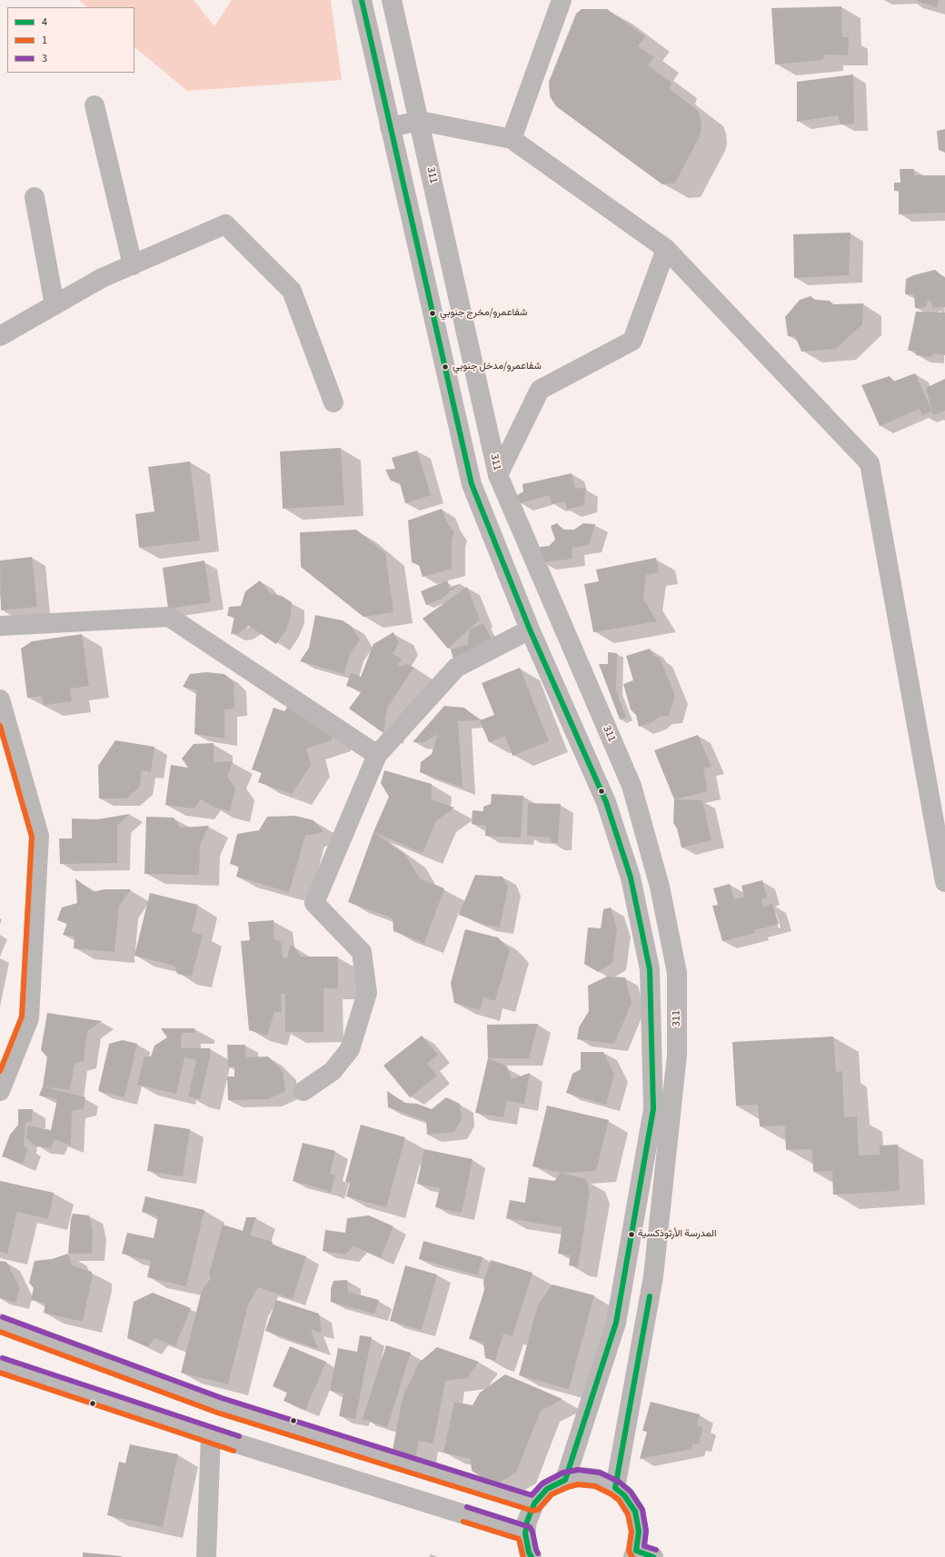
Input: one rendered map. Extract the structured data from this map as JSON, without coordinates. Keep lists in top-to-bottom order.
{
  "streets": {
    "street": ["311"]
  },
  "places": ["شفاعمرو/مخرج جنوبي", "شفاعمرو/مدخل جنوبي", "المدرسة الأرثوذكسية"],
  "lines": ["transit line 4", "transit line 1", "transit line 3"],
  "legend": ["4", "1", "3"]
}
